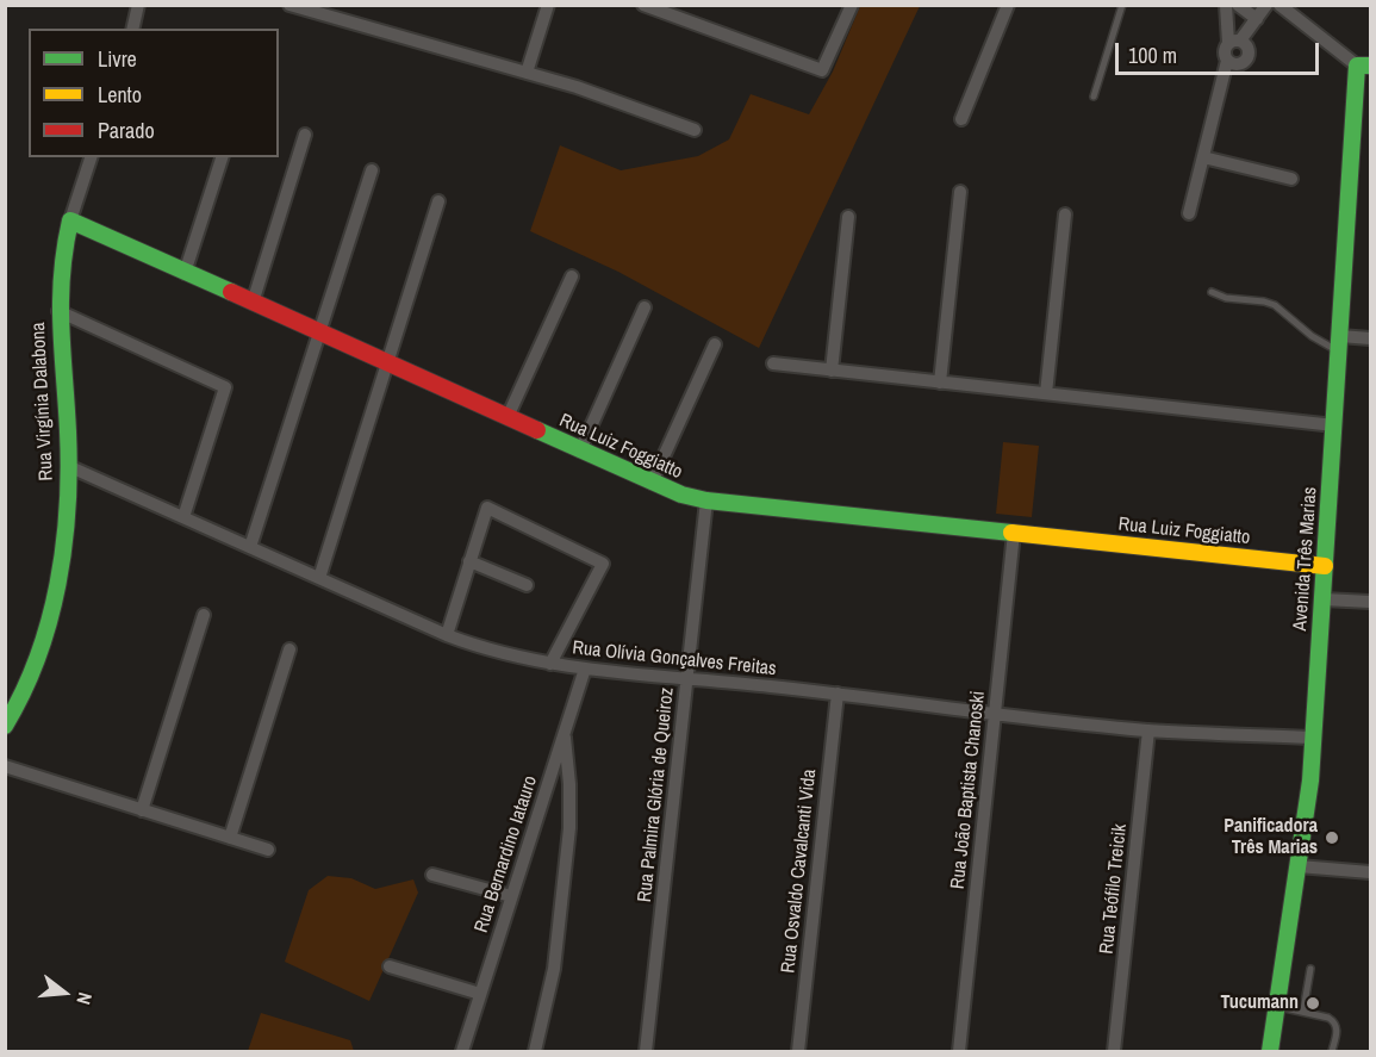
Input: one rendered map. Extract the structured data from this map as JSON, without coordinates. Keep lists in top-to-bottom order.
{
  "streets": {
    "street": [
      "Rua Virgínia Dalabona",
      "Rua Luiz Foggiatto",
      "Avenida Três Marias",
      "Rua Olívia Gonçalves Freitas",
      "Rua João Baptista Chanoski",
      "Rua Palmira Glória de Queiroz",
      "Rua Bernardino Iatauro",
      "Rua Osvaldo Cavalcanti Vida",
      "Rua Teófilo Treicik"
    ]
  },
  "crossings": [
    ["Rua Virgínia Dalabona", "Rua Luiz Foggiatto"],
    ["Rua Virgínia Dalabona", "Rua Olívia Gonçalves Freitas"],
    ["Rua Luiz Foggiatto", "Avenida Três Marias"],
    ["Rua Luiz Foggiatto", "Rua João Baptista Chanoski"],
    ["Rua Luiz Foggiatto", "Rua Palmira Glória de Queiroz"],
    ["Avenida Três Marias", "Rua Olívia Gonçalves Freitas"],
    ["Rua Olívia Gonçalves Freitas", "Rua João Baptista Chanoski"],
    ["Rua Olívia Gonçalves Freitas", "Rua Palmira Glória de Queiroz"],
    ["Rua Olívia Gonçalves Freitas", "Rua Bernardino Iatauro"],
    ["Rua Olívia Gonçalves Freitas", "Rua Osvaldo Cavalcanti Vida"],
    ["Rua Olívia Gonçalves Freitas", "Rua Teófilo Treicik"]
  ],
  "places": ["Panificadora Três Marias", "Tucumann"],
  "legend": ["Livre", "Lento", "Parado"],
  "scale_bar": "100 m",
  "north": "right"
}
